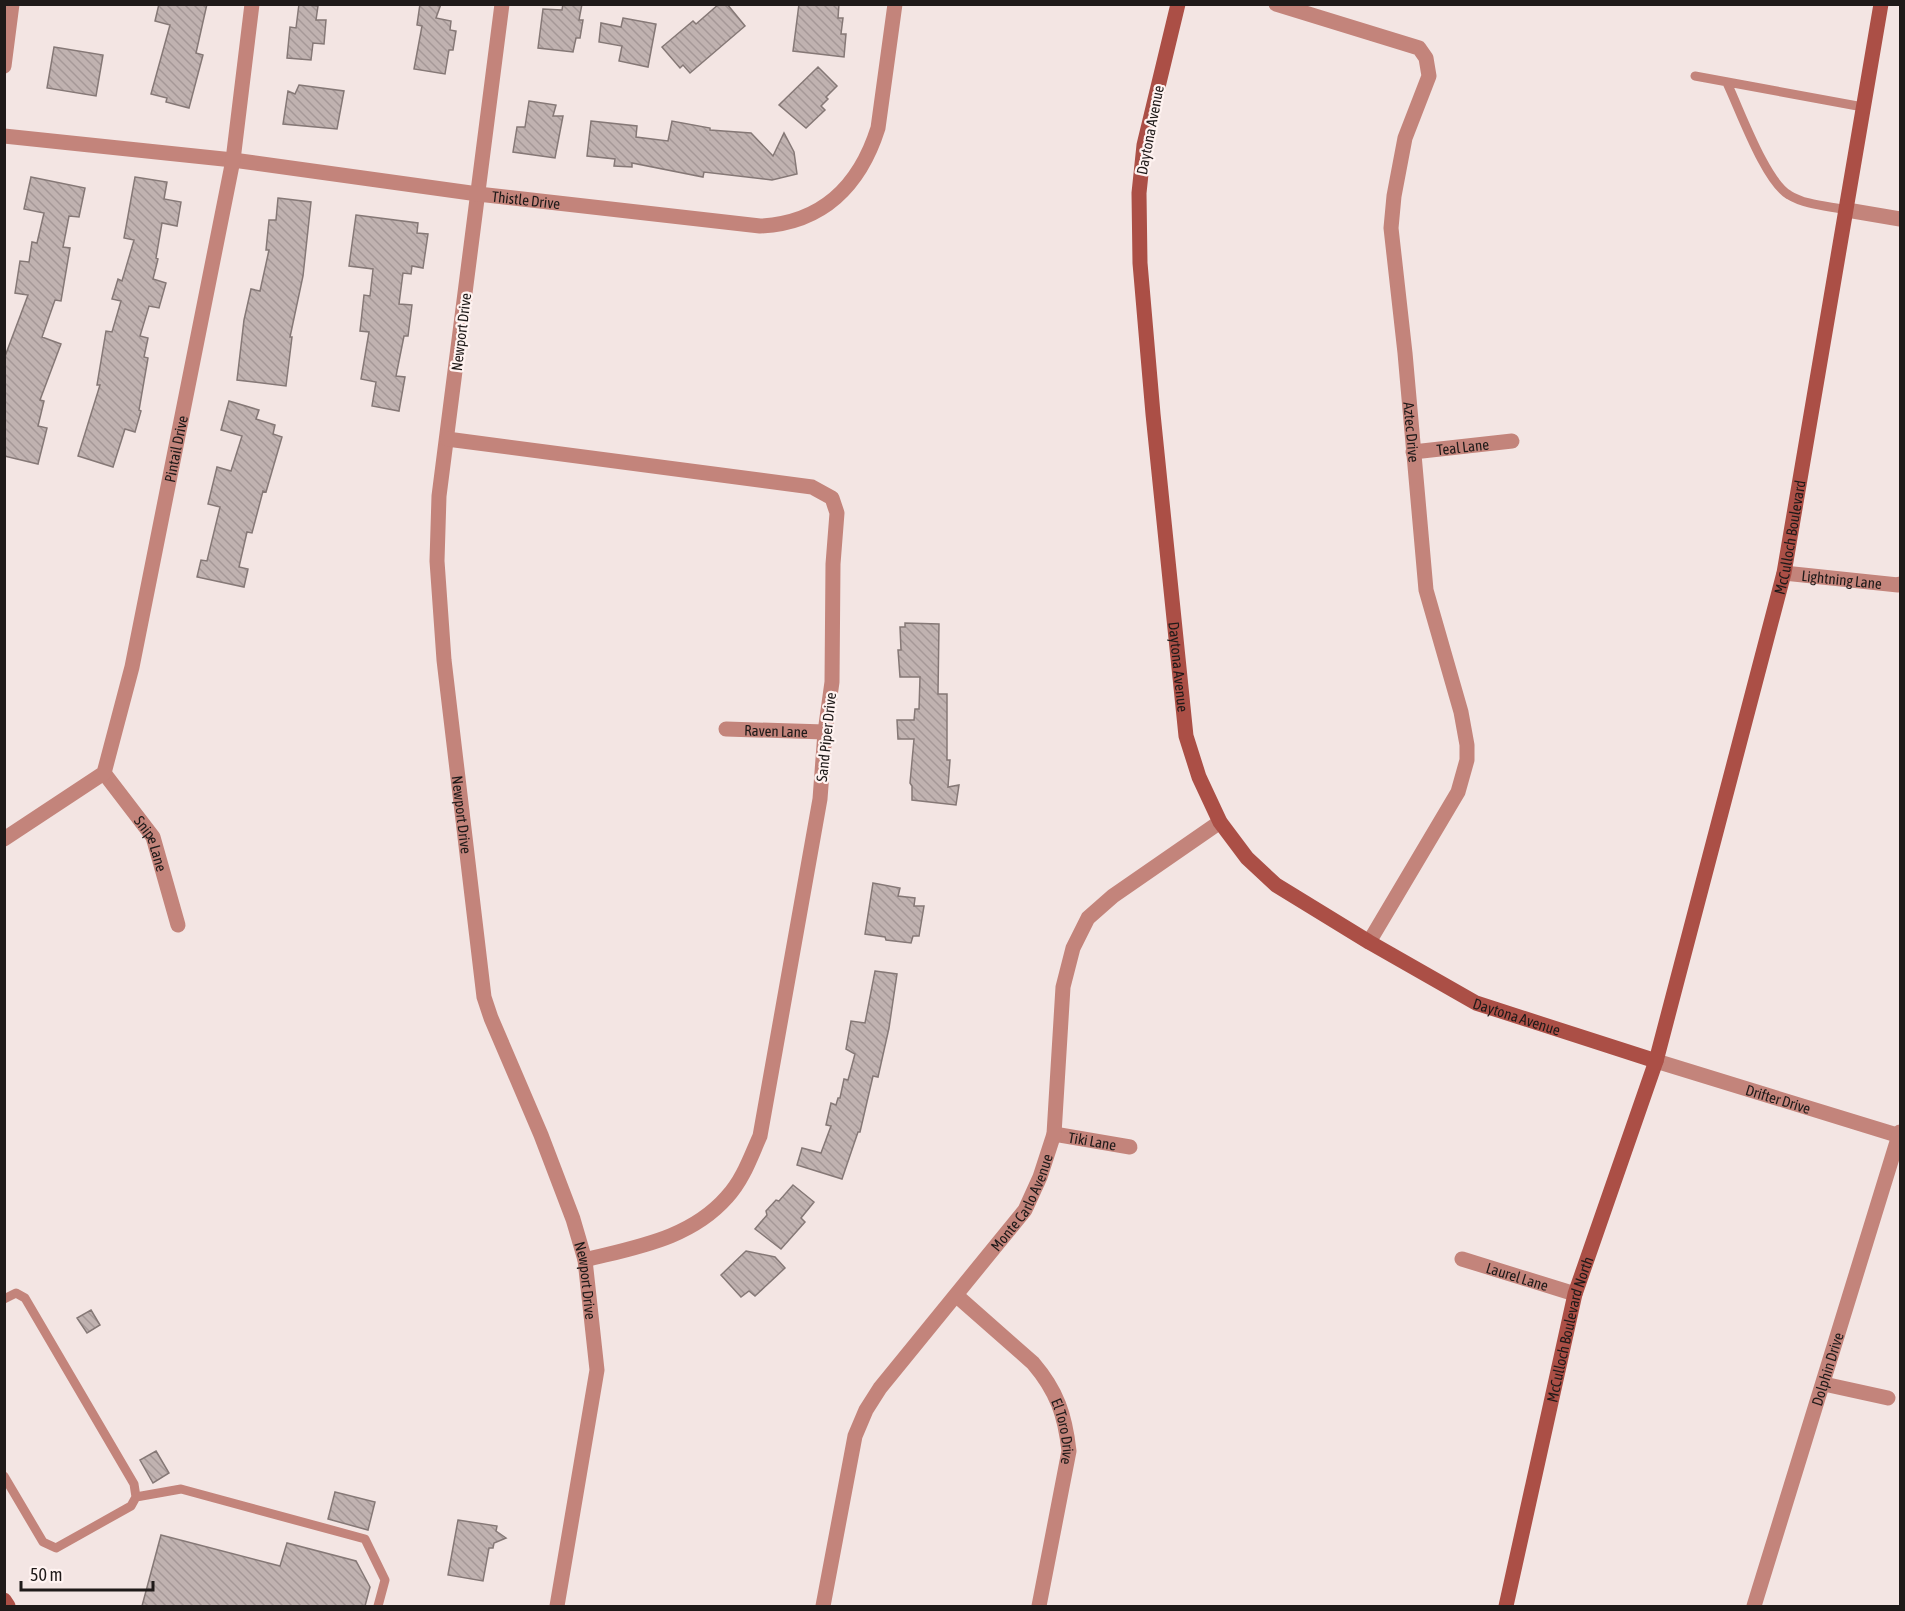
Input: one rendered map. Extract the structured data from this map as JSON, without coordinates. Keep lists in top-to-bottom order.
{
  "streets": {
    "main road": ["Daytona Avenue", "McCulloch Boulevard", "McCulloch Boulevard North"],
    "street": [
      "Thistle Drive",
      "Newport Drive",
      "Aztec Drive",
      "Teal Lane",
      "Pintail Drive",
      "Lightning Lane",
      "Raven Lane",
      "Sand Piper Drive",
      "Snipe Lane",
      "Drifter Drive",
      "Tiki Lane",
      "Monte Carlo Avenue",
      "Laurel Lane",
      "Dolphin Drive",
      "El Toro Drive"
    ]
  },
  "crossings": [
    ["Daytona Avenue", "Aztec Drive"],
    ["Daytona Avenue", "McCulloch Boulevard"],
    ["Daytona Avenue", "Drifter Drive"],
    ["Daytona Avenue", "Monte Carlo Avenue"],
    ["Daytona Avenue", "McCulloch Boulevard North"],
    ["Thistle Drive", "Newport Drive"],
    ["Thistle Drive", "Pintail Drive"],
    ["Newport Drive", "Sand Piper Drive"],
    ["Aztec Drive", "Teal Lane"],
    ["Pintail Drive", "Snipe Lane"],
    ["McCulloch Boulevard", "Lightning Lane"],
    ["McCulloch Boulevard", "Drifter Drive"],
    ["McCulloch Boulevard", "McCulloch Boulevard North"],
    ["Raven Lane", "Sand Piper Drive"],
    ["Drifter Drive", "McCulloch Boulevard North"],
    ["Drifter Drive", "Dolphin Drive"],
    ["Tiki Lane", "Monte Carlo Avenue"],
    ["Monte Carlo Avenue", "El Toro Drive"],
    ["Laurel Lane", "McCulloch Boulevard North"]
  ],
  "scale_bar": "50 m"
}
